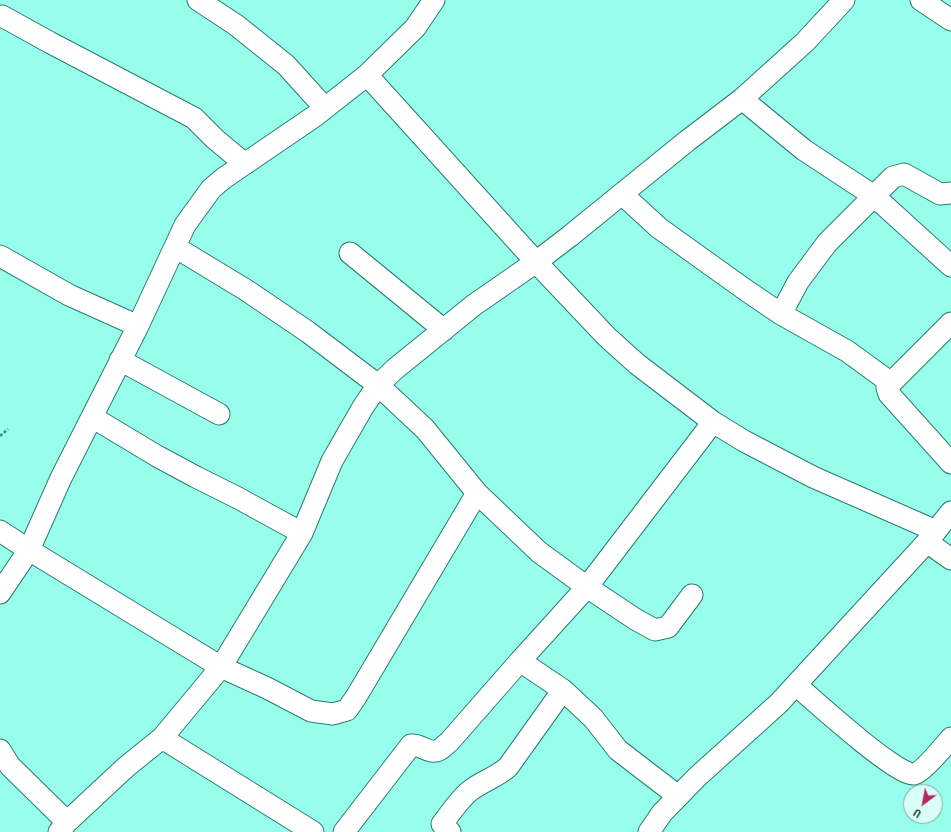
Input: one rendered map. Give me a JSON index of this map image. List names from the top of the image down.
{
  "north": "bottom left"
}
